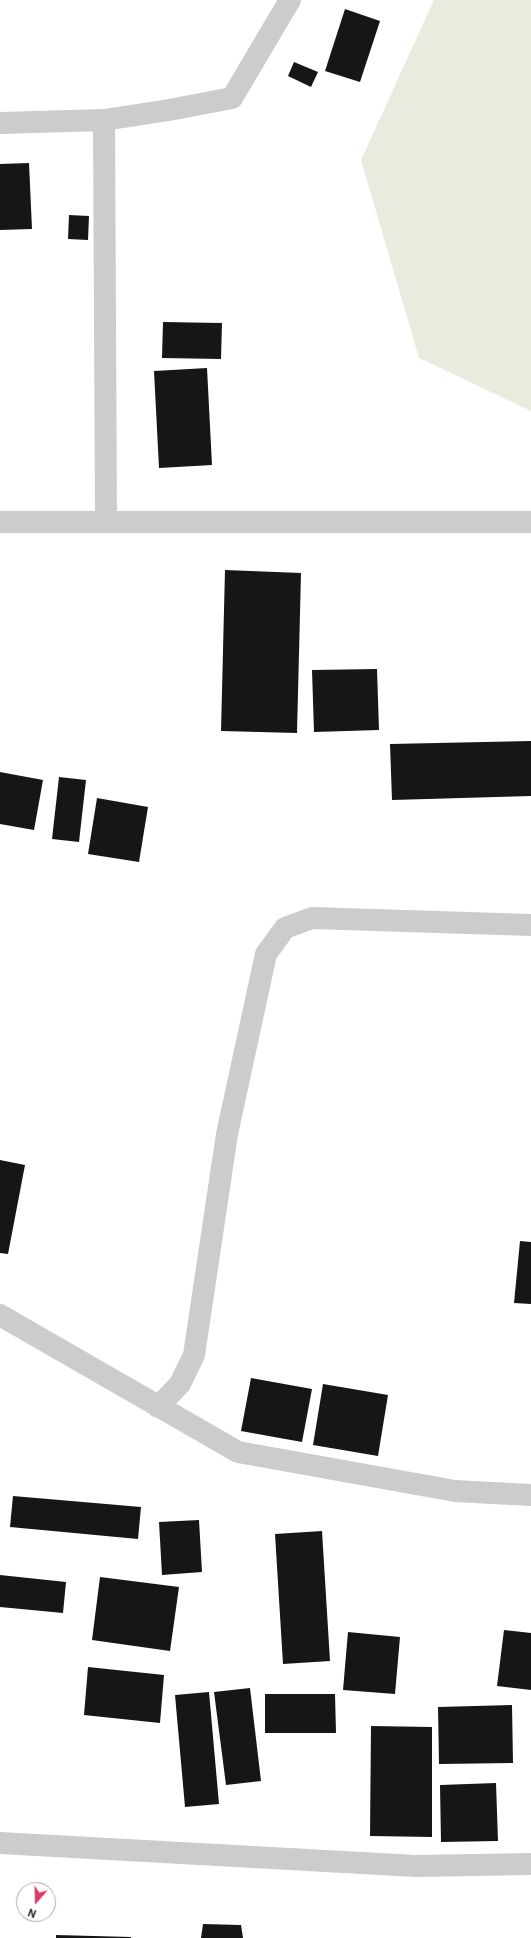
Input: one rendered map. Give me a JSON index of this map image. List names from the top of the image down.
{
  "north": "bottom"
}
